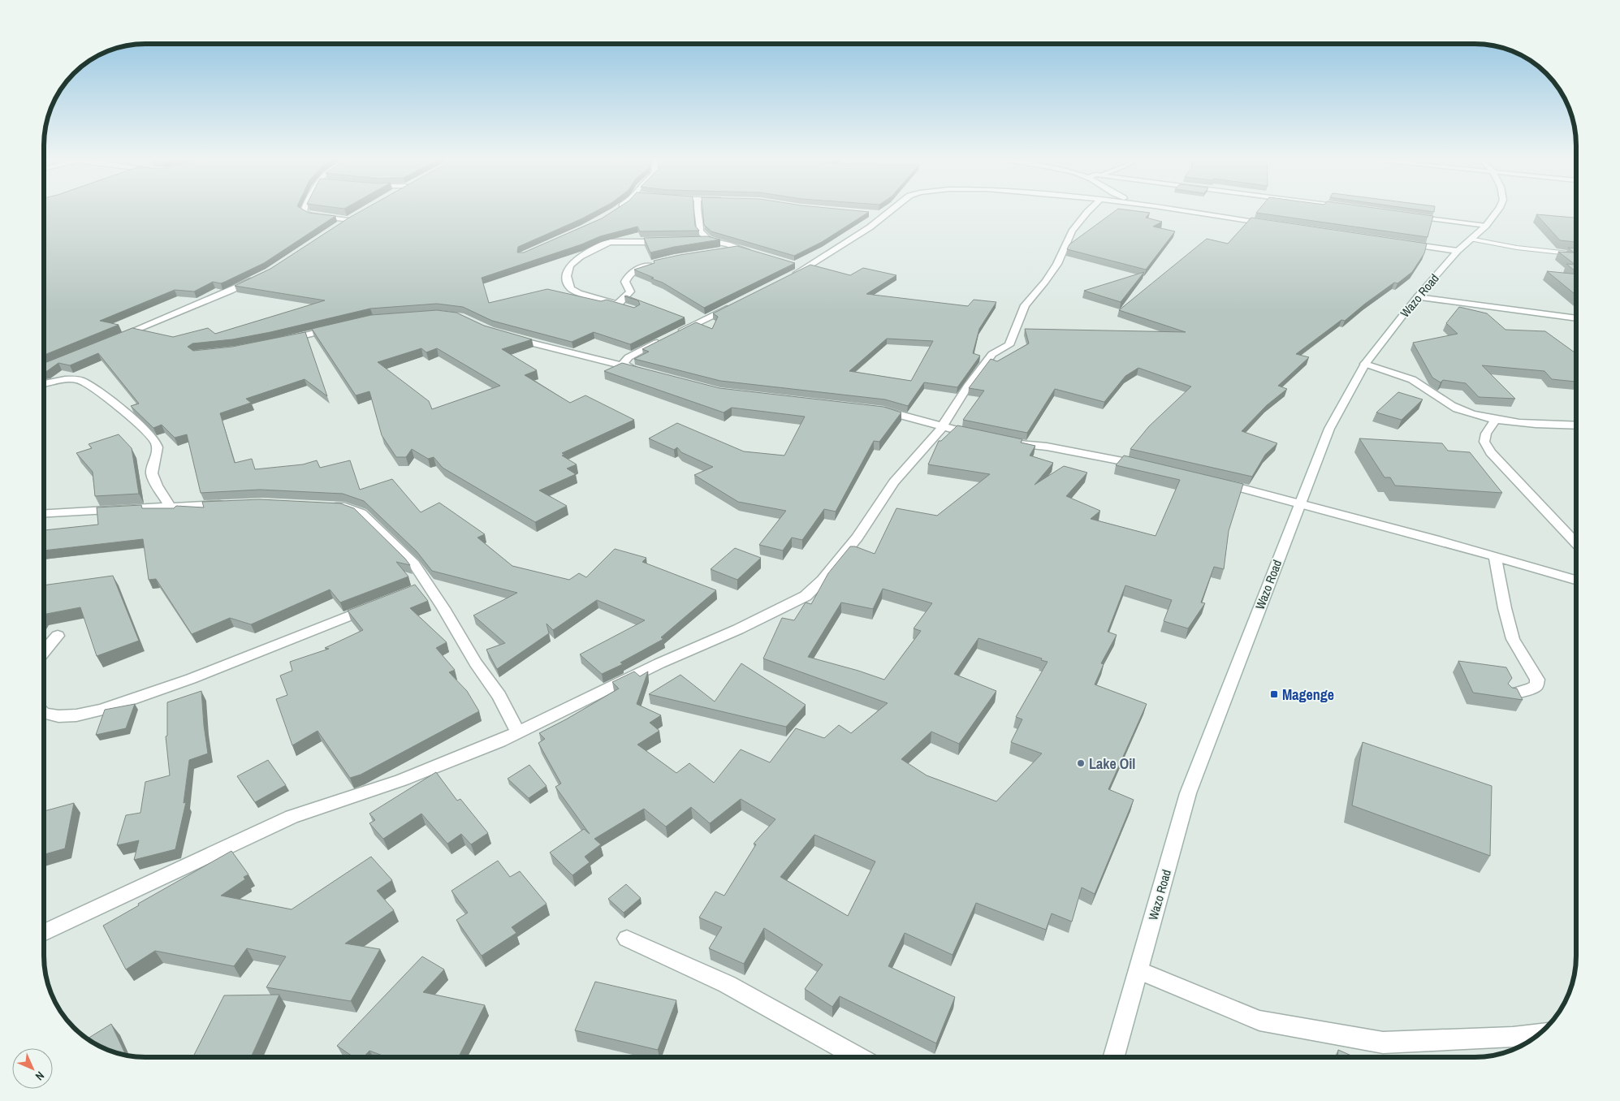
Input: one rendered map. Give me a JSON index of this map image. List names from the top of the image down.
{
  "streets": {
    "street": ["Wazo Road"]
  },
  "places": {
    "transit": ["Magenge"],
    "other": ["Lake Oil"]
  },
  "north": "bottom right"
}
